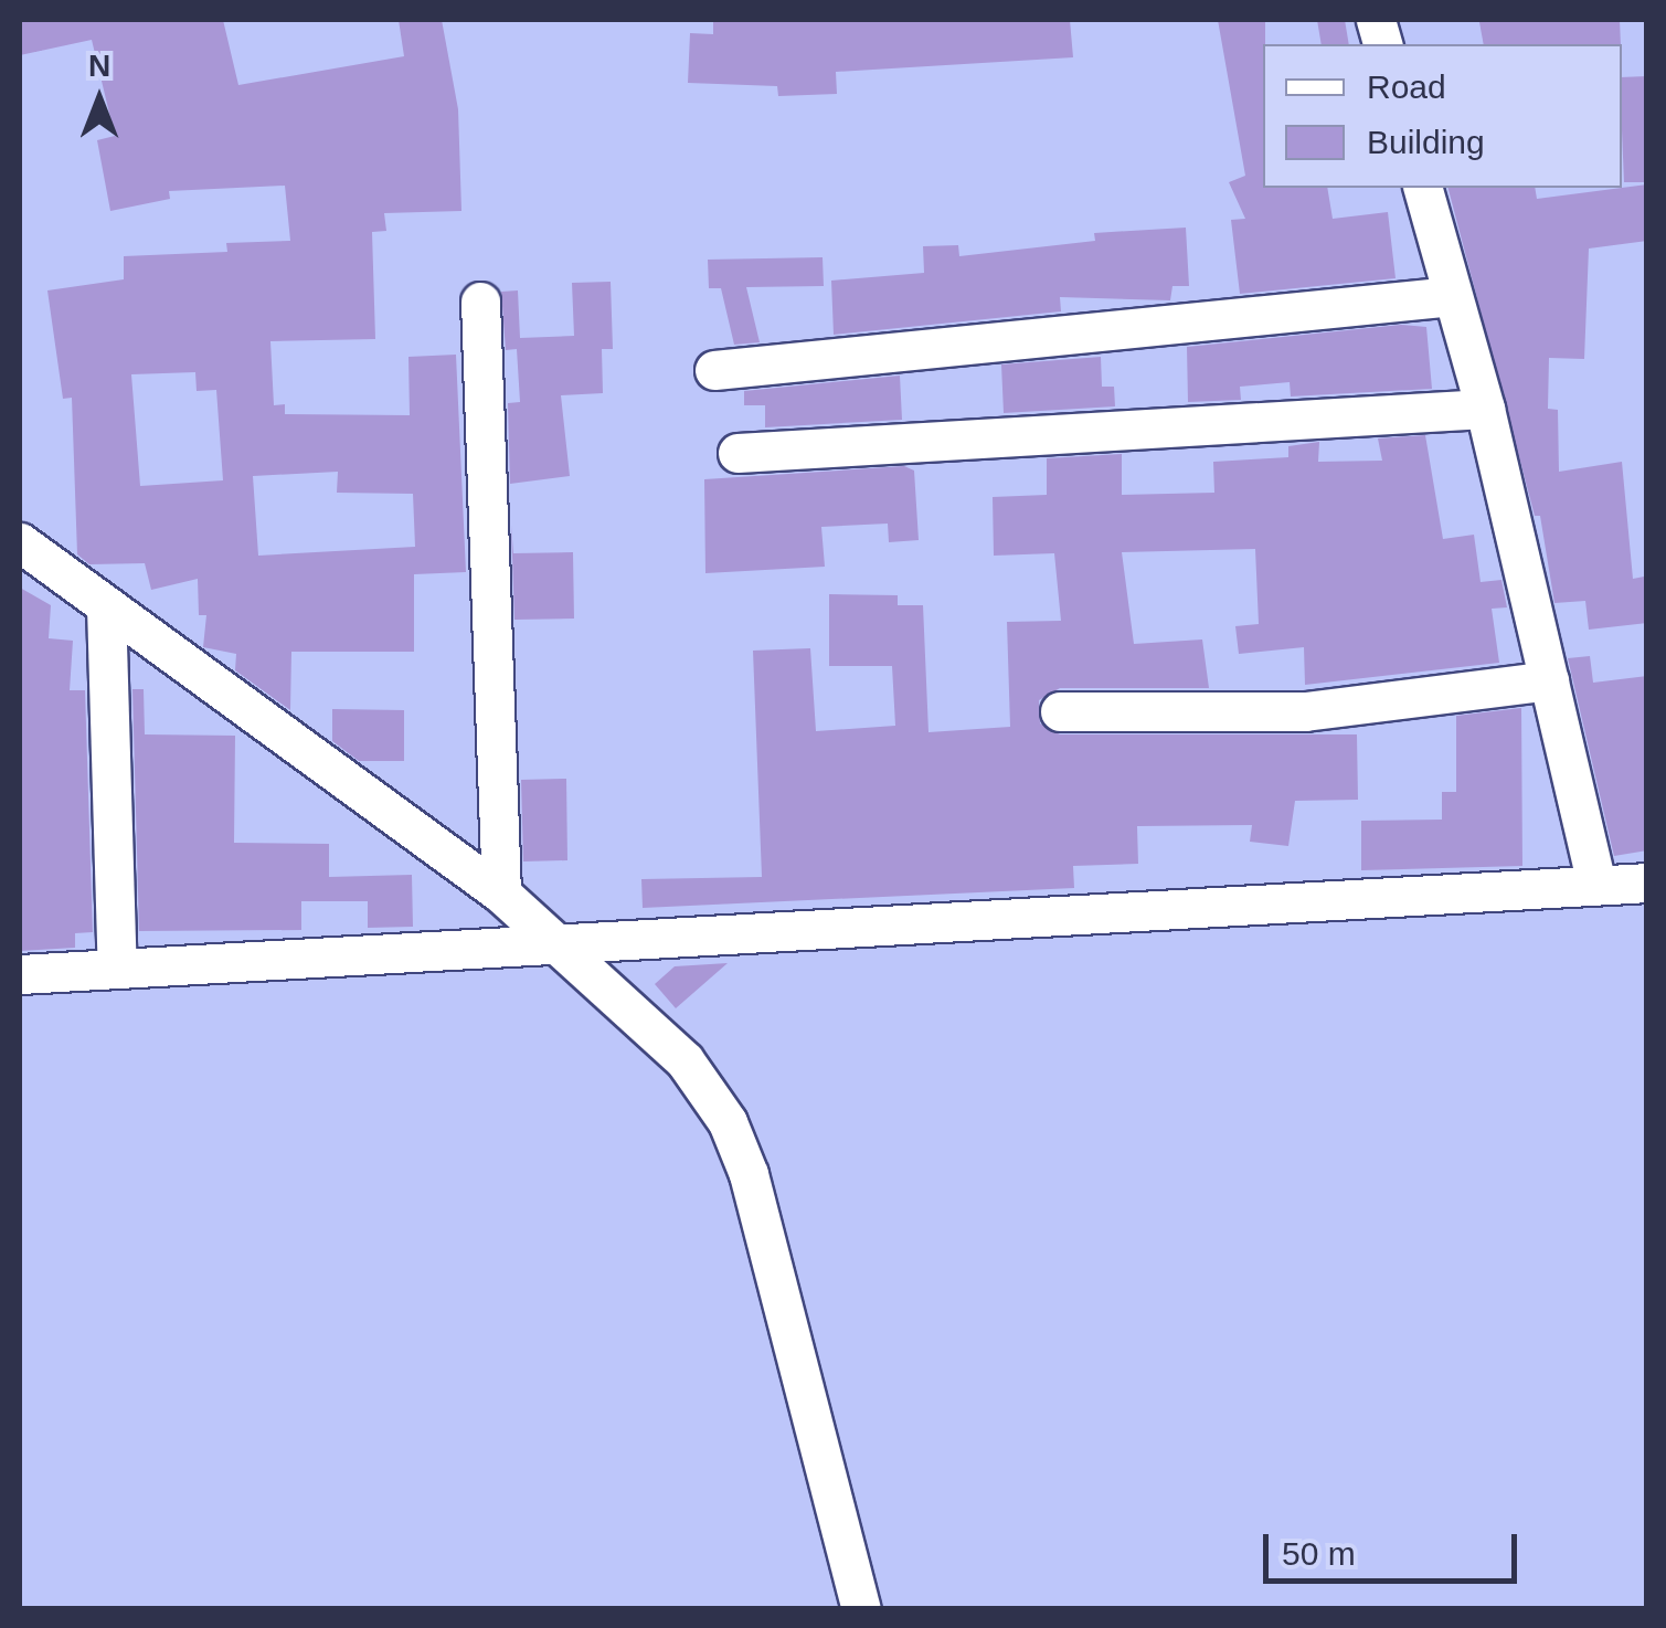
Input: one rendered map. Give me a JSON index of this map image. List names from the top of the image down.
{
  "legend": ["Road", "Building"],
  "scale_bar": "50 m",
  "north": "top"
}
